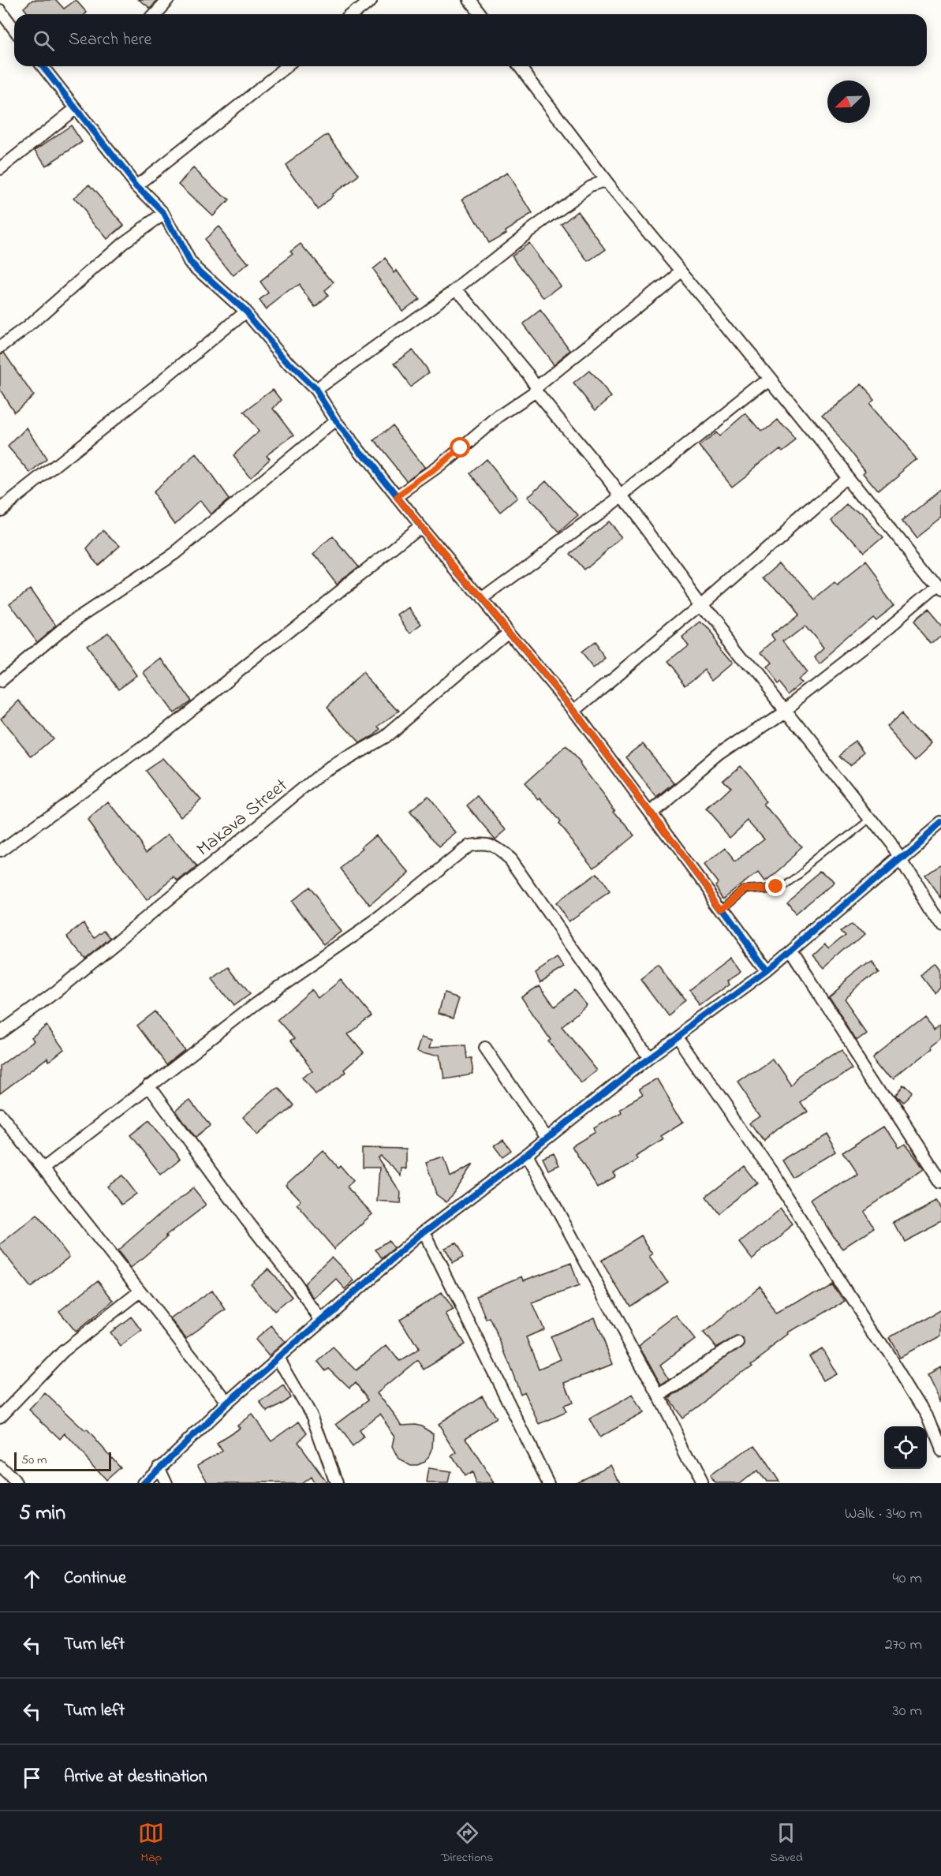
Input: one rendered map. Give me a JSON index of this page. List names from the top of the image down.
{
  "streets": {
    "street": ["Makava Street"]
  },
  "scale_bar": "50 m",
  "north": "bottom left",
  "page": {
    "search": "Search here",
    "scale": "50 m",
    "heading": ["5 min", "Walk · 340 m"],
    "list": [
      ["Continue", "40 m"],
      ["Turn left", "270 m"],
      ["Turn left", "30 m"],
      "Arrive at destination"
    ],
    "nav": ["Map", "Directions", "Saved"]
  }
}
